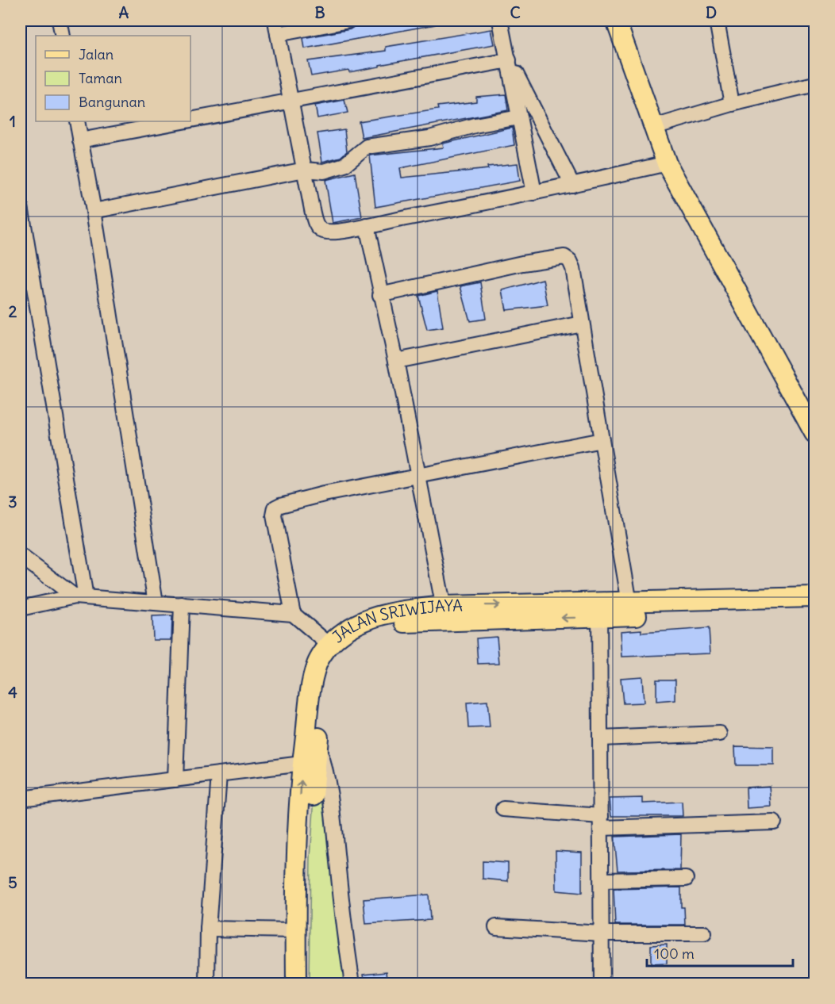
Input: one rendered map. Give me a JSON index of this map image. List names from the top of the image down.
{
  "streets": {
    "main road": ["JALAN SRIWIJAYA"]
  },
  "legend": ["Jalan", "Taman", "Bangunan"],
  "scale_bar": "100 m",
  "grid": {
    "columns": [
      "A",
      "B",
      "C",
      "D"
    ],
    "rows": [
      "1",
      "2",
      "3",
      "4",
      "5"
    ]
  }
}
